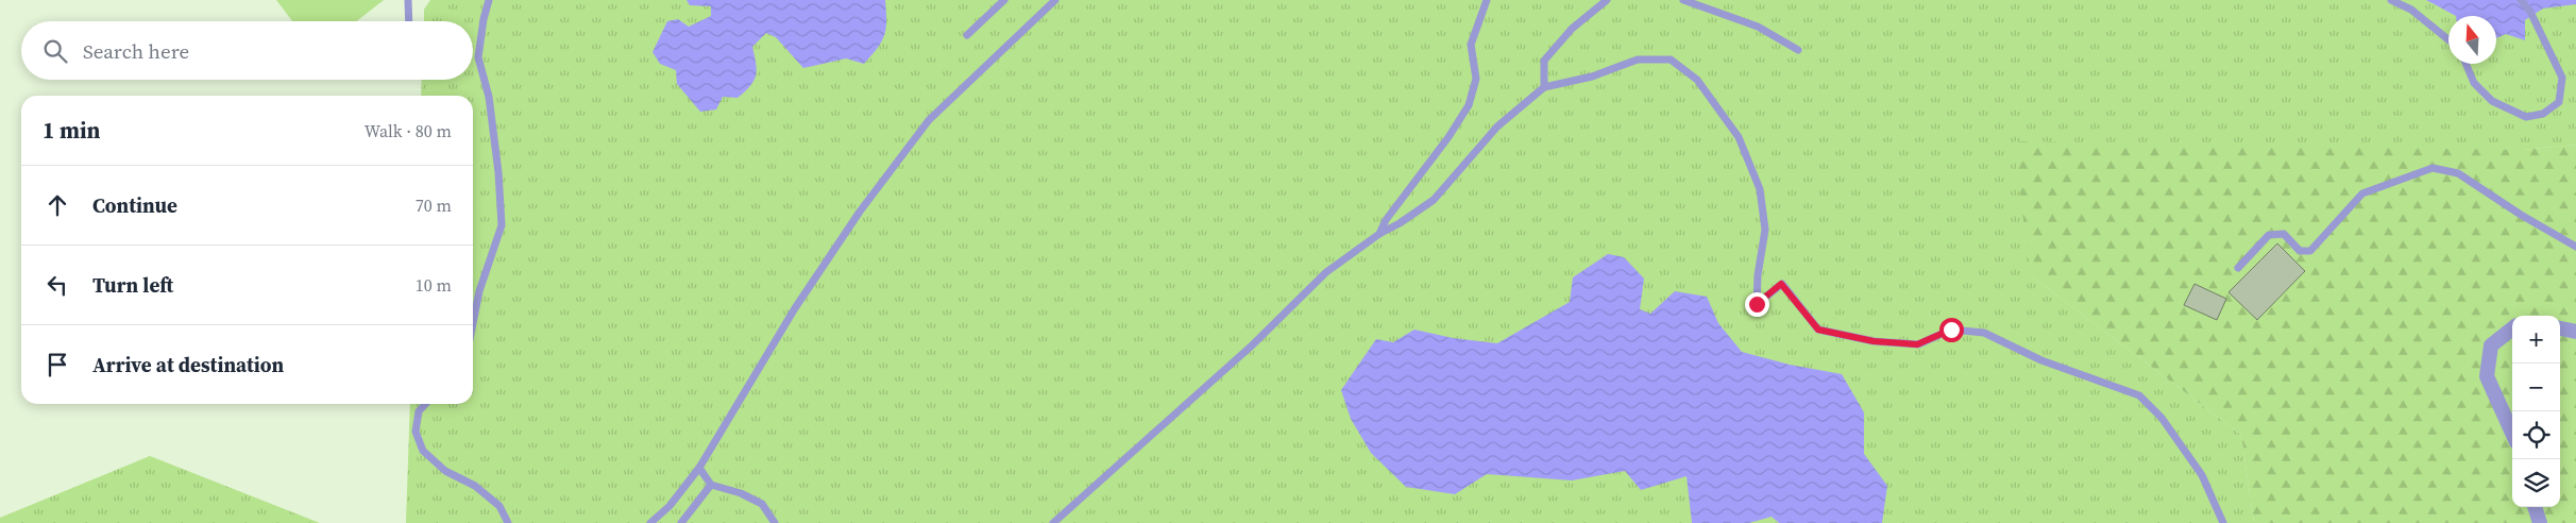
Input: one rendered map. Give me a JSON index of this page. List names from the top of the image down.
{
  "north": "top",
  "page": {
    "search": "Search here",
    "heading": ["1 min", "Walk · 80 m"],
    "list": [
      ["Continue", "70 m"],
      ["Turn left", "10 m"],
      "Arrive at destination"
    ],
    "map_buttons": ["+", "−"]
  }
}
